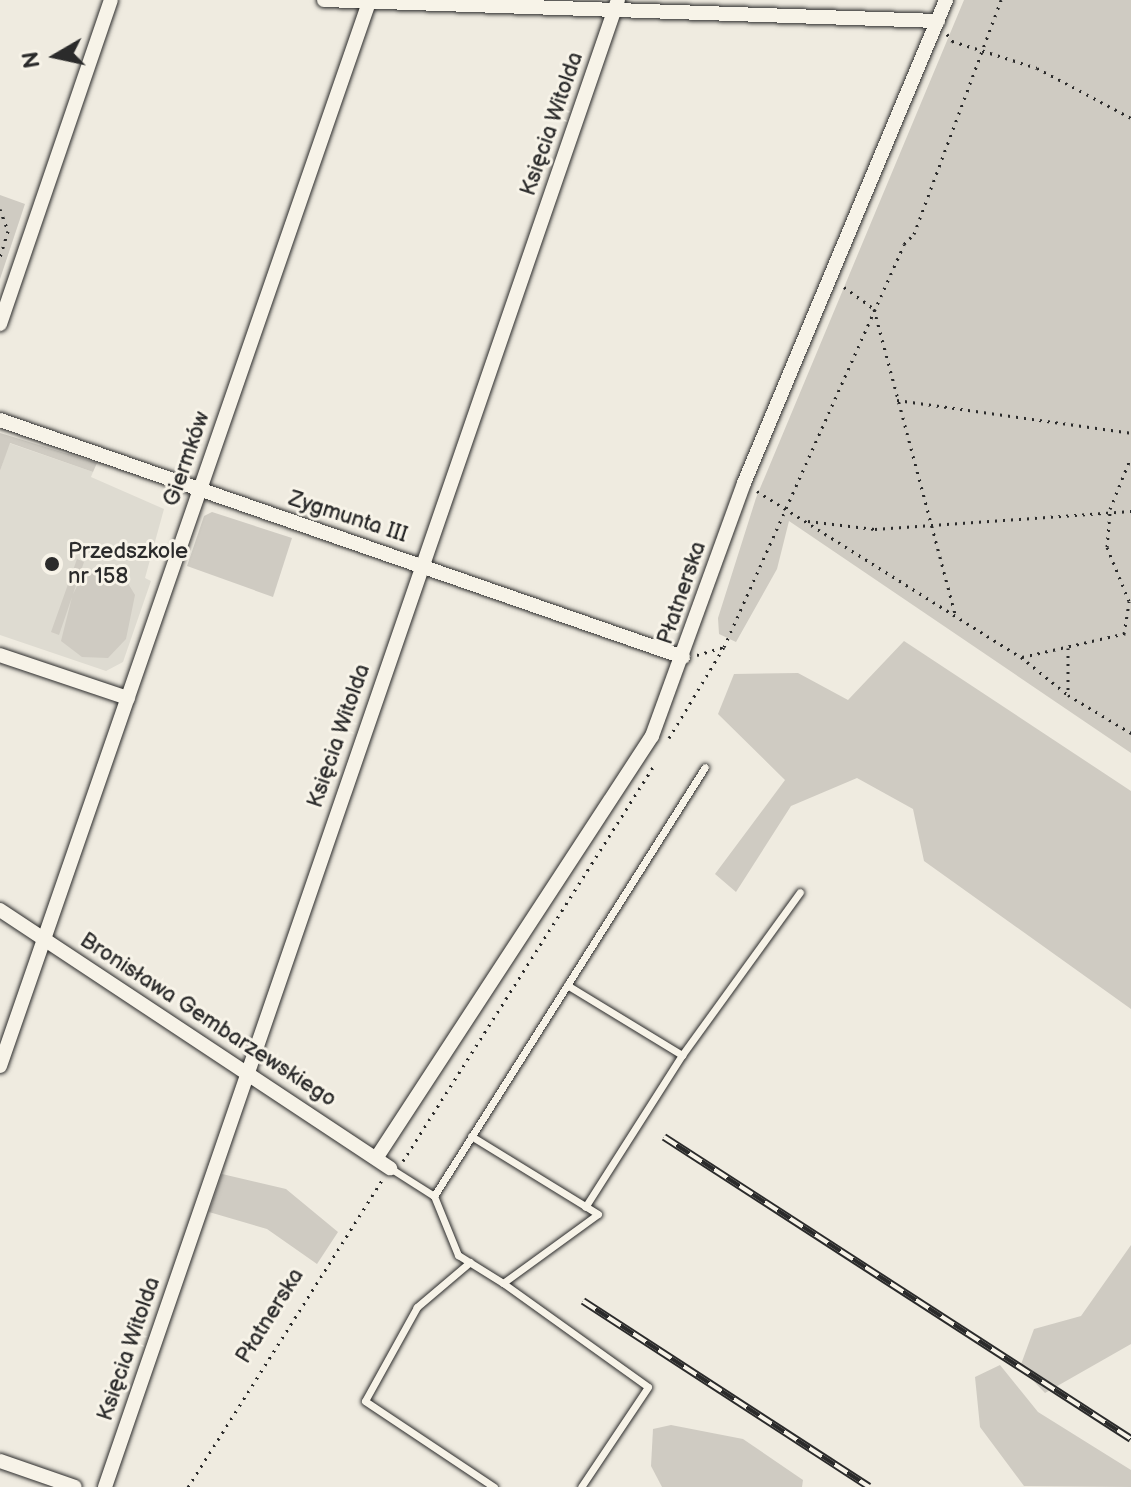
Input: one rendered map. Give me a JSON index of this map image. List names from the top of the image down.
{
  "streets": {
    "street": [
      "Księcia Witolda",
      "Giermków",
      "Zygmunta III",
      "Płatnerska",
      "Bronisława Gembarzewskiego"
    ]
  },
  "crossings": [
    ["Księcia Witolda", "Zygmunta III"],
    ["Księcia Witolda", "Bronisława Gembarzewskiego"],
    ["Giermków", "Zygmunta III"],
    ["Giermków", "Bronisława Gembarzewskiego"],
    ["Zygmunta III", "Płatnerska"],
    ["Płatnerska", "Bronisława Gembarzewskiego"]
  ],
  "places": ["Przedszkole nr 158"],
  "north": "left"
}
